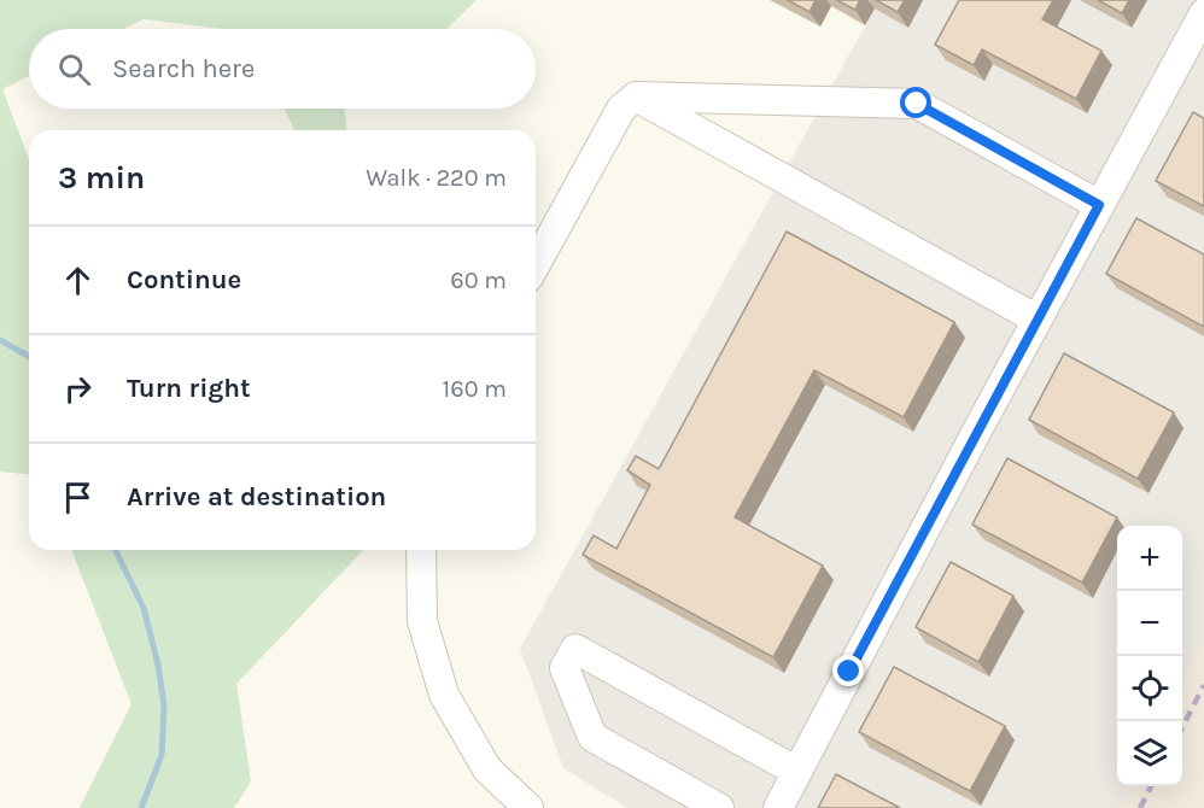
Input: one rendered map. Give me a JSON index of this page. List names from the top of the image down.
{
  "page": {
    "search": "Search here",
    "heading": ["3 min", "Walk · 220 m"],
    "list": [
      ["Continue", "60 m"],
      ["Turn right", "160 m"],
      "Arrive at destination"
    ],
    "map_buttons": ["+", "−"]
  }
}
